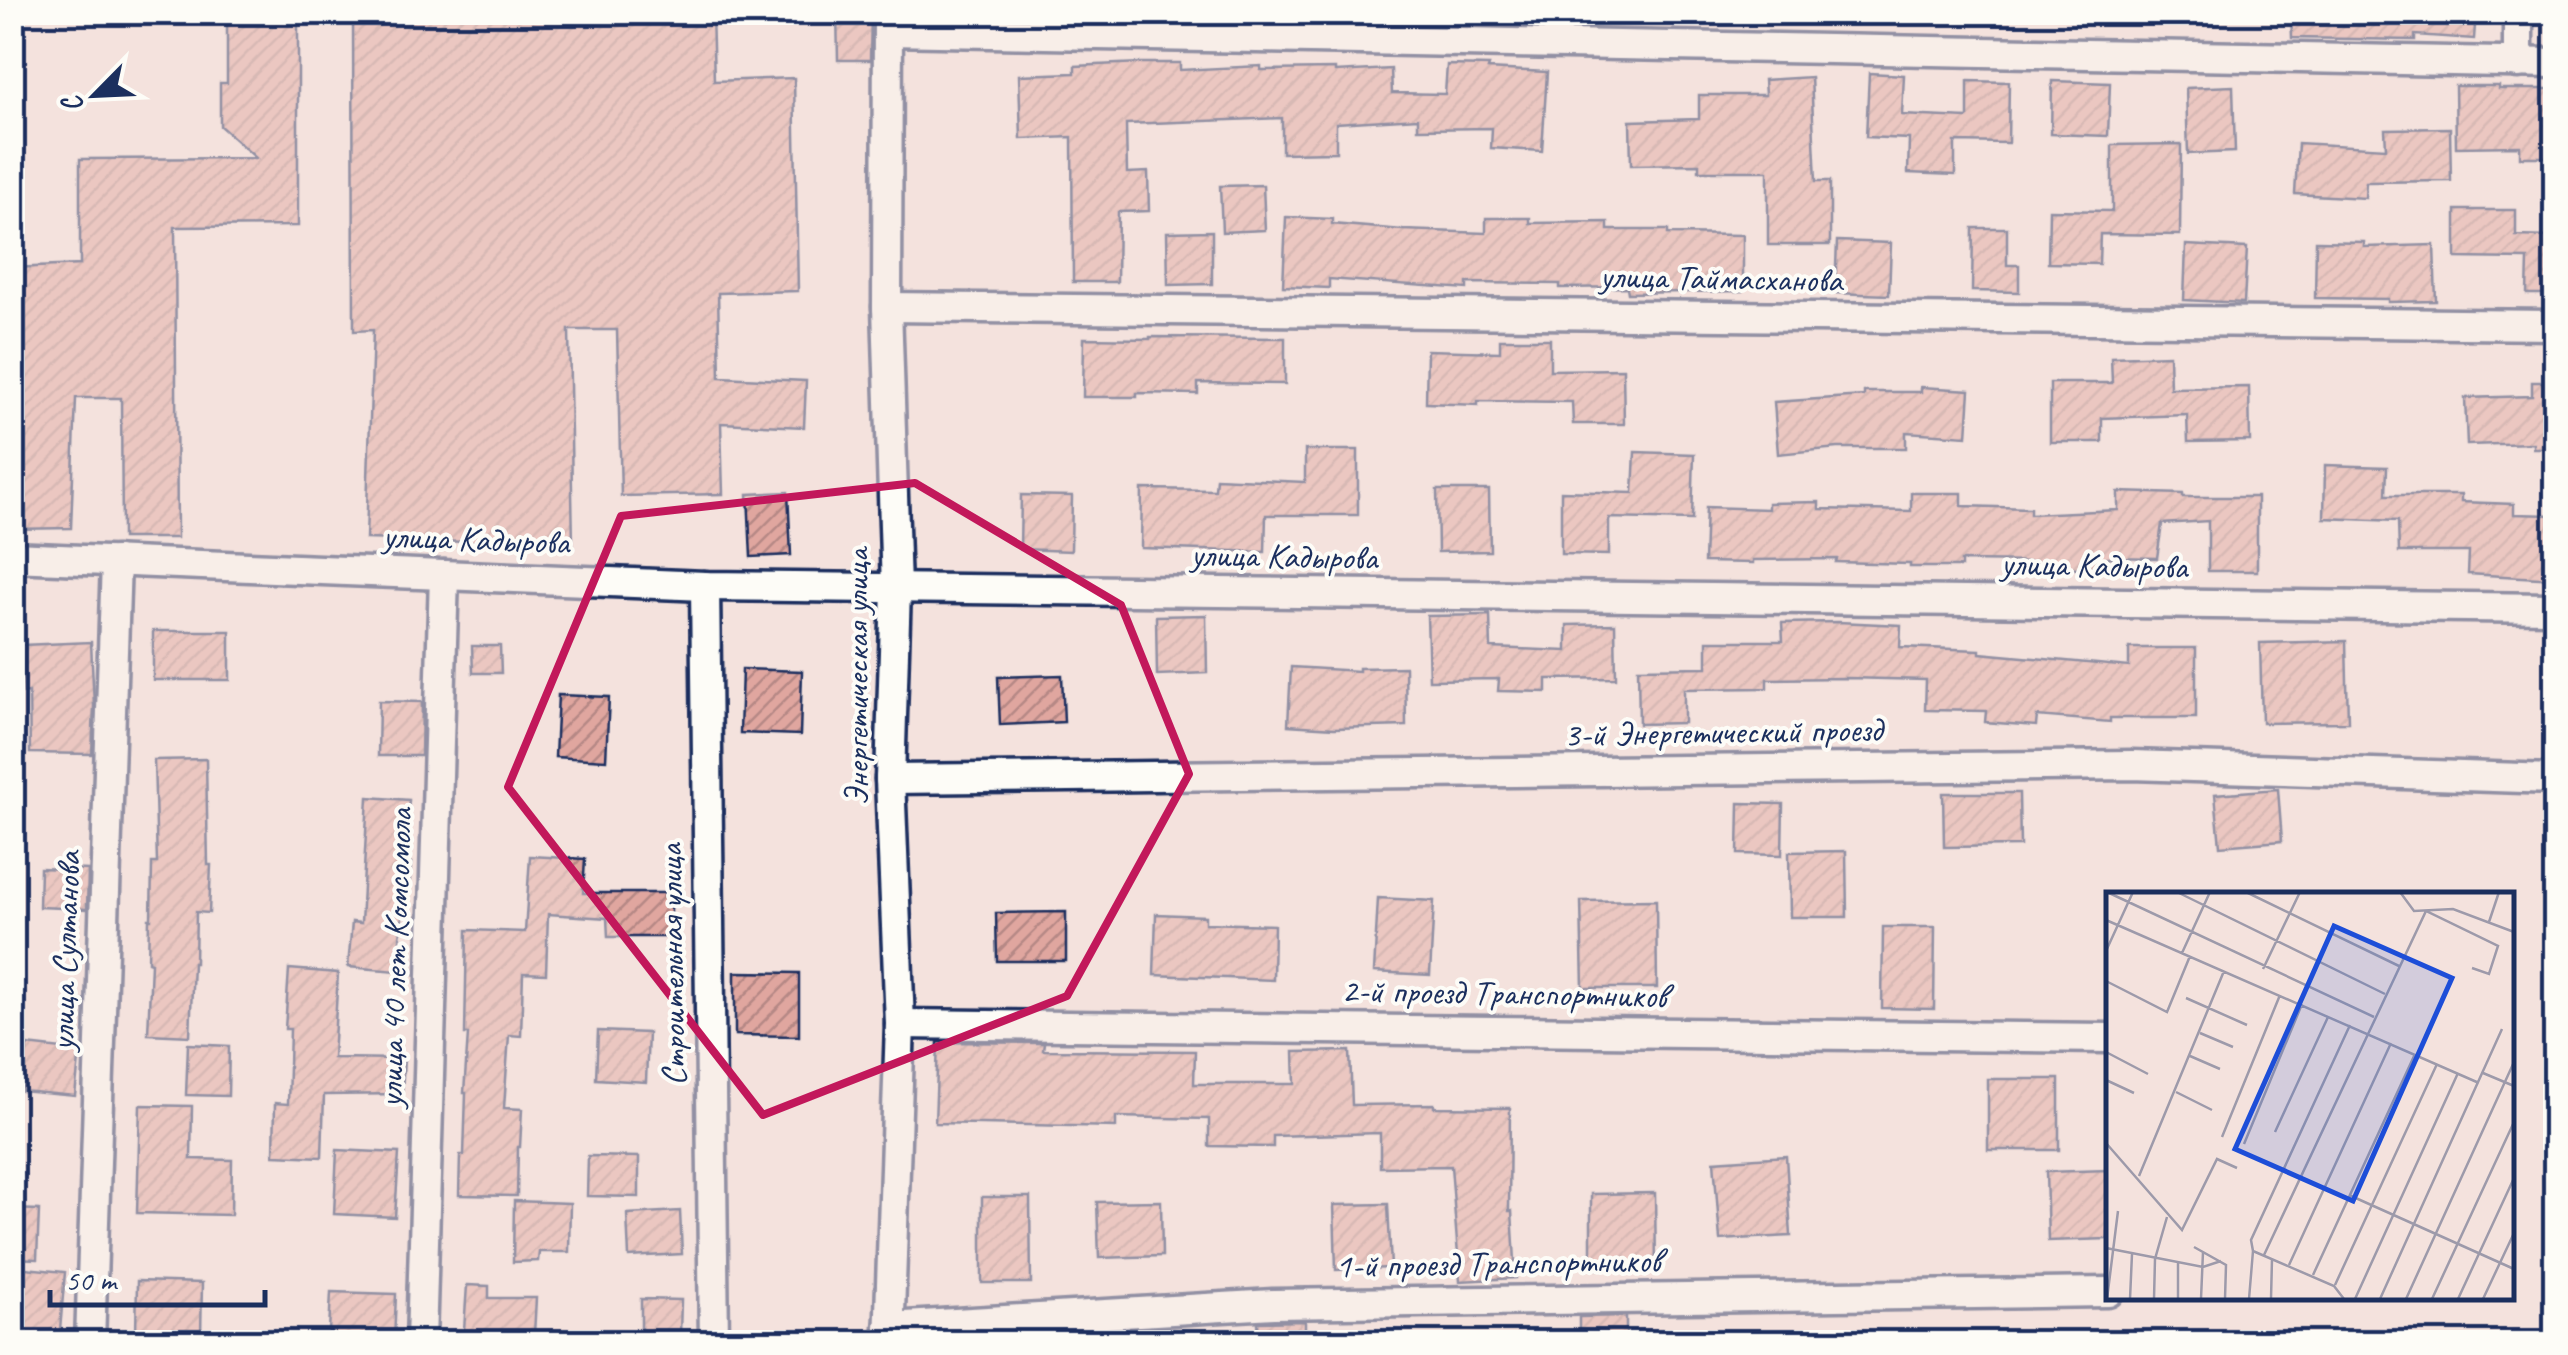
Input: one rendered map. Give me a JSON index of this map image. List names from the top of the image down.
{
  "streets": {
    "street": [
      "улица Таймасханова",
      "улица Кадырова",
      "Энергетическая улица",
      "3-й Энергетический проезд",
      "улица Султанова",
      "улица 40 лет Комсомола",
      "Строительная улица",
      "2-й проезд Транспортников",
      "1-й проезд Транспортников"
    ]
  },
  "crossings": [
    ["улица Таймасханова", "Энергетическая улица"],
    ["улица Кадырова", "Энергетическая улица"],
    ["улица Кадырова", "улица Султанова"],
    ["улица Кадырова", "улица 40 лет Комсомола"],
    ["улица Кадырова", "Строительная улица"],
    ["Энергетическая улица", "3-й Энергетический проезд"],
    ["Энергетическая улица", "2-й проезд Транспортников"],
    ["Энергетическая улица", "1-й проезд Транспортников"]
  ],
  "scale_bar": "50 m",
  "north": "bottom left"
}
